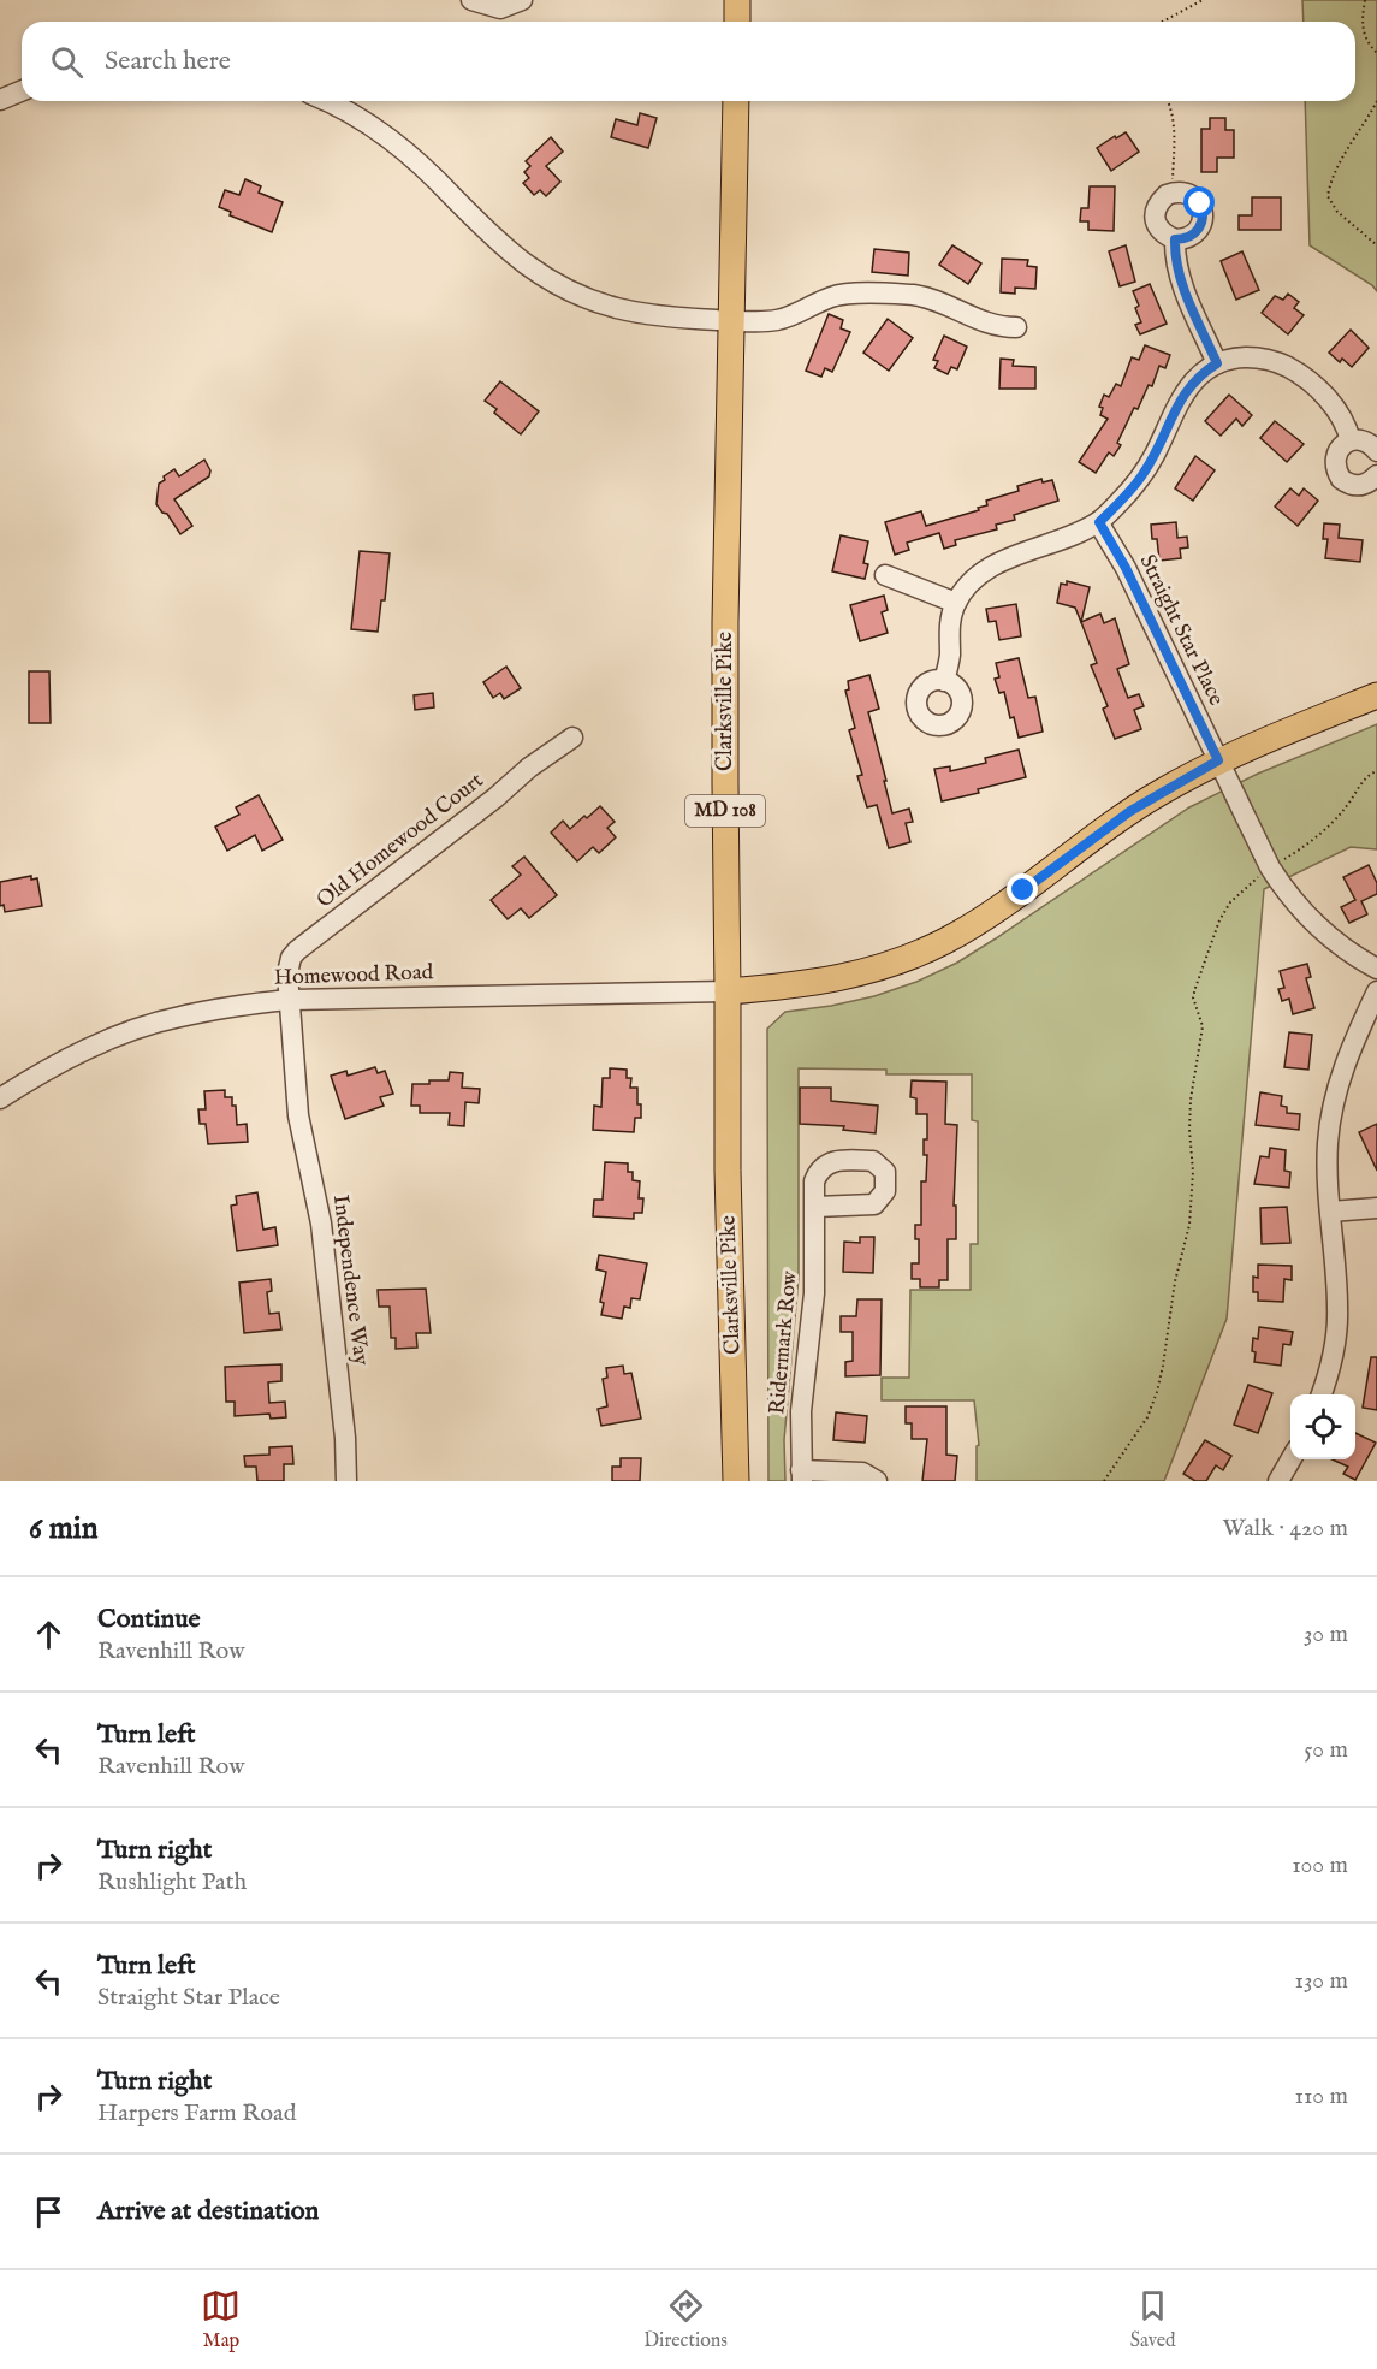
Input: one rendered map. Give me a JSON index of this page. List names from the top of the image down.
{
  "streets": {
    "main road": ["Clarksville Pike", "MD 108"],
    "street": [
      "Straight Star Place",
      "Old Homewood Court",
      "Homewood Road",
      "Independence Way",
      "Ridermark Row"
    ]
  },
  "crossings": [
    ["Clarksville Pike", "Homewood Road"],
    ["Old Homewood Court", "Homewood Road"],
    ["Old Homewood Court", "Independence Way"],
    ["Homewood Road", "Independence Way"]
  ],
  "page": {
    "search": "Search here",
    "heading": ["6 min", "Walk · 420 m"],
    "list": [
      ["Continue", "Ravenhill Row", "30 m"],
      ["Turn left", "Ravenhill Row", "50 m"],
      ["Turn right", "Rushlight Path", "100 m"],
      ["Turn left", "Straight Star Place", "130 m"],
      ["Turn right", "Harpers Farm Road", "110 m"],
      "Arrive at destination"
    ],
    "nav": ["Map", "Directions", "Saved"]
  }
}
